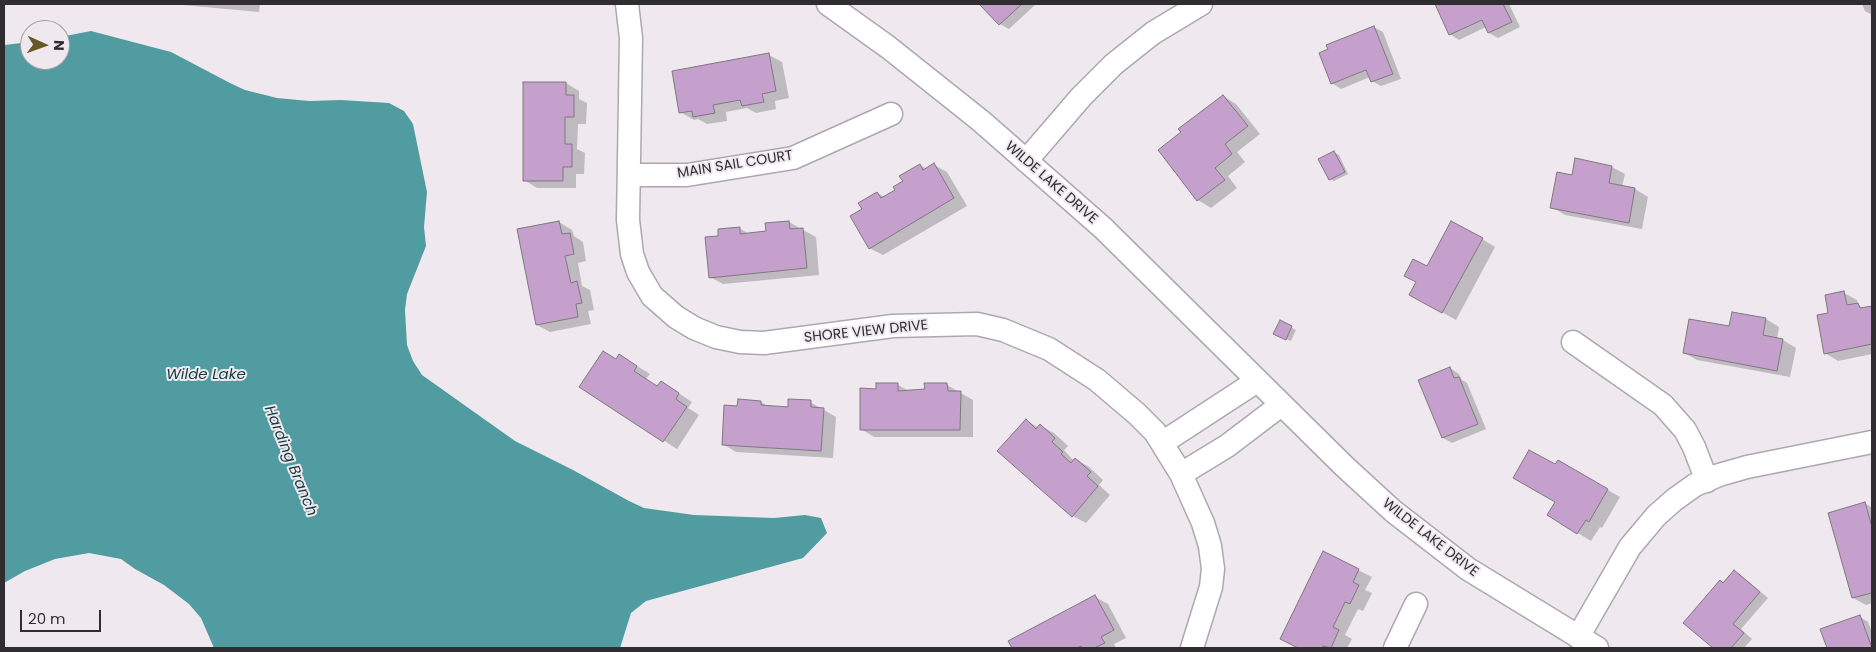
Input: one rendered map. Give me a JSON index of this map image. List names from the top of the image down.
{
  "streets": {
    "street": ["MAIN SAIL COURT", "WILDE LAKE DRIVE", "SHORE VIEW DRIVE"]
  },
  "crossings": [
    ["MAIN SAIL COURT", "SHORE VIEW DRIVE"]
  ],
  "water": ["Wilde Lake", "Harding Branch"],
  "scale_bar": "20 m",
  "north": "right"
}
